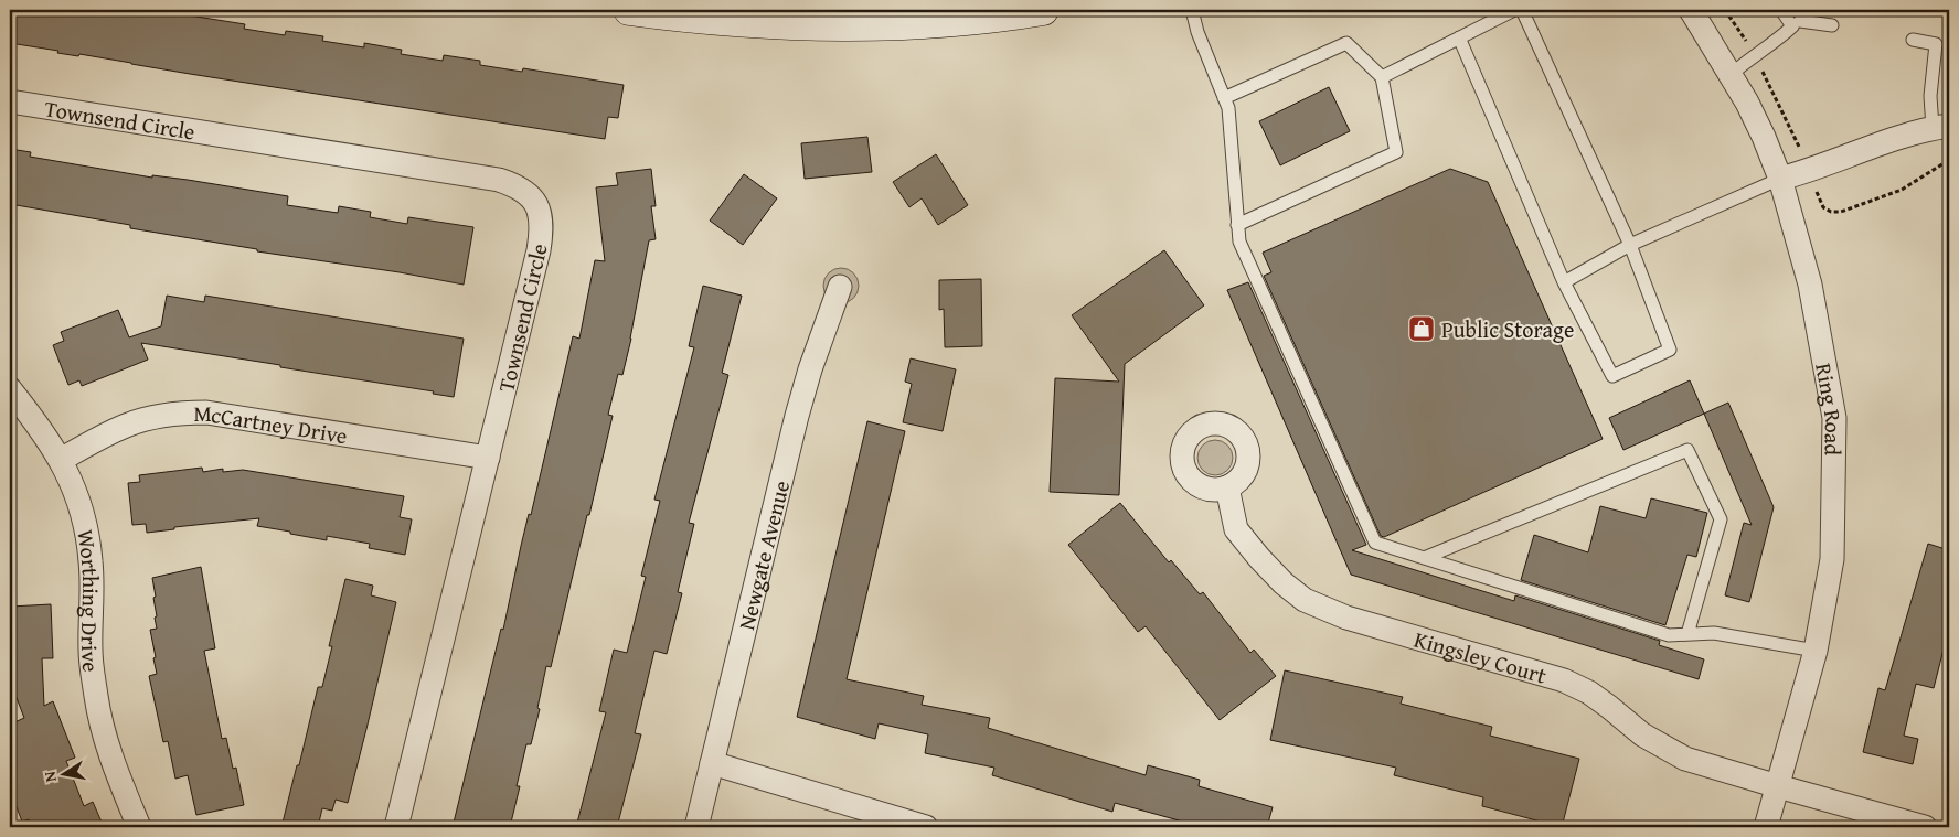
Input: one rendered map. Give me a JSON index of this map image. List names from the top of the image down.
{
  "streets": {
    "street": [
      "Townsend Circle",
      "Ring Road",
      "McCartney Drive",
      "Newgate Avenue",
      "Worthing Drive",
      "Kingsley Court"
    ]
  },
  "crossings": [
    ["Townsend Circle", "McCartney Drive"],
    ["Ring Road", "Kingsley Court"],
    ["McCartney Drive", "Worthing Drive"]
  ],
  "places": {
    "shop": ["Public Storage"]
  },
  "north": "left"
}
